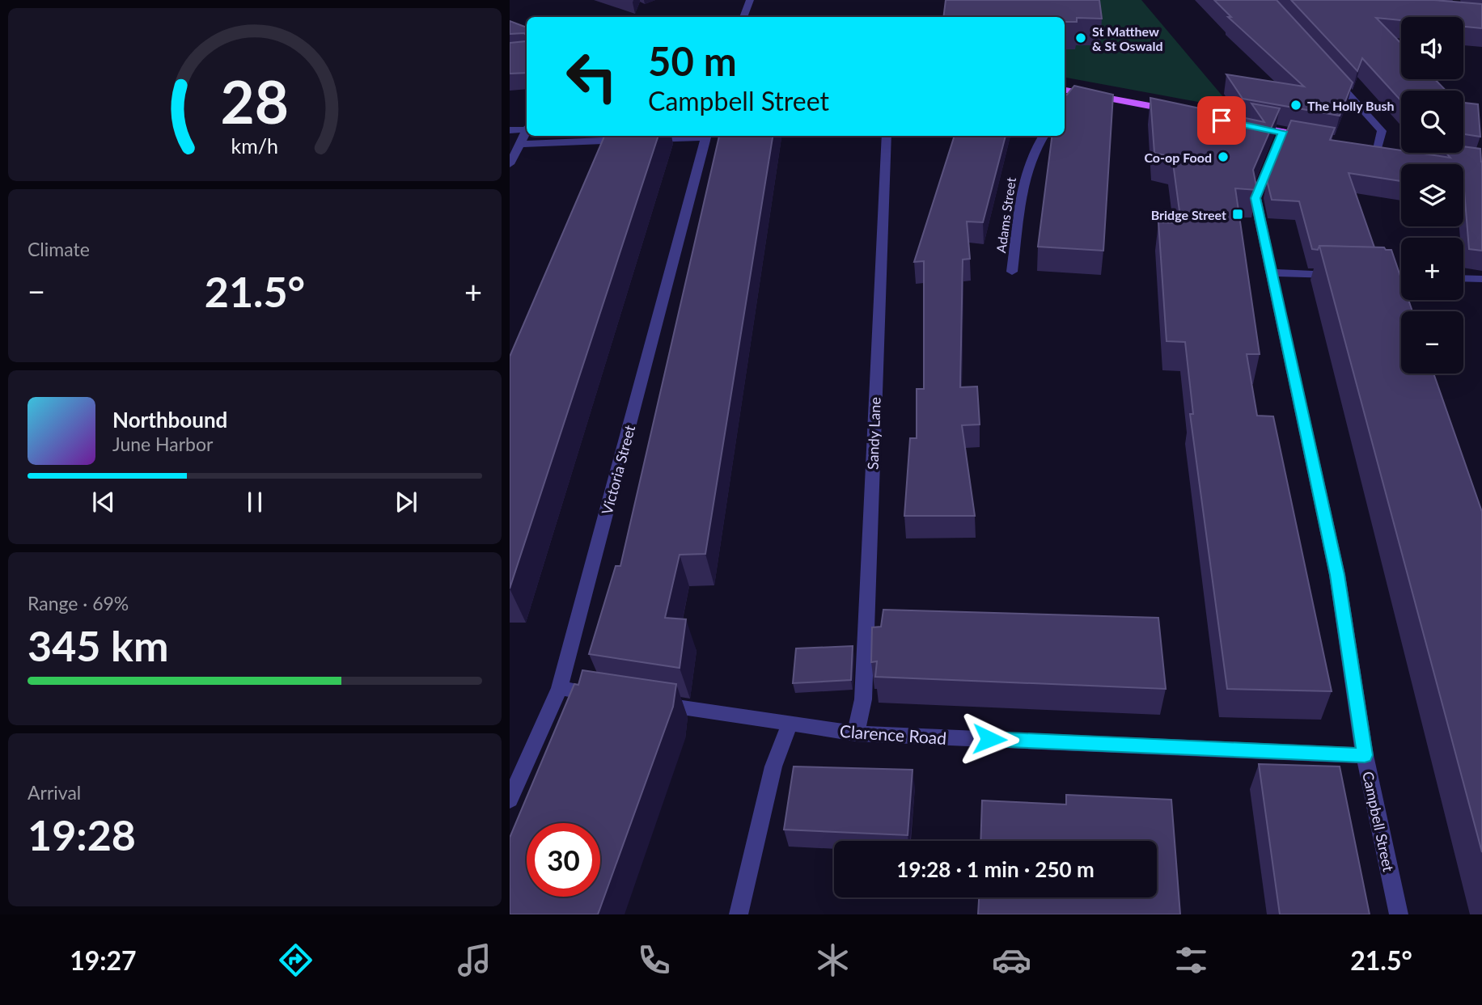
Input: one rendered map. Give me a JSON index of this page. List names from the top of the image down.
{
  "streets": {
    "street": [
      "Adams Street",
      "Sandy Lane",
      "Victoria Street",
      "Clarence Road",
      "Campbell Street"
    ]
  },
  "crossings": [
    ["Sandy Lane", "Clarence Road"],
    ["Clarence Road", "Campbell Street"]
  ],
  "places": {
    "other": ["St Matthew & St Oswald", "The Holly Bush", "Co-op Food"],
    "transit": ["Bridge Street"]
  },
  "page": {
    "map_buttons": ["+", "−"],
    "turn": ["50 m", "Campbell Street"],
    "tile": [
      "Climate",
      ["Range · 69%", "345 km"],
      ["Arrival", "19:28"]
    ],
    "heat": ["−", "21.5°", "+"],
    "song": ["Northbound", "June Harbor"],
    "limit": "30",
    "trip": "19:28 · 1 min · 250 m",
    "tabs": ["19:27", "21.5°"],
    "gauge": ["28", "km/h"]
  }
}
